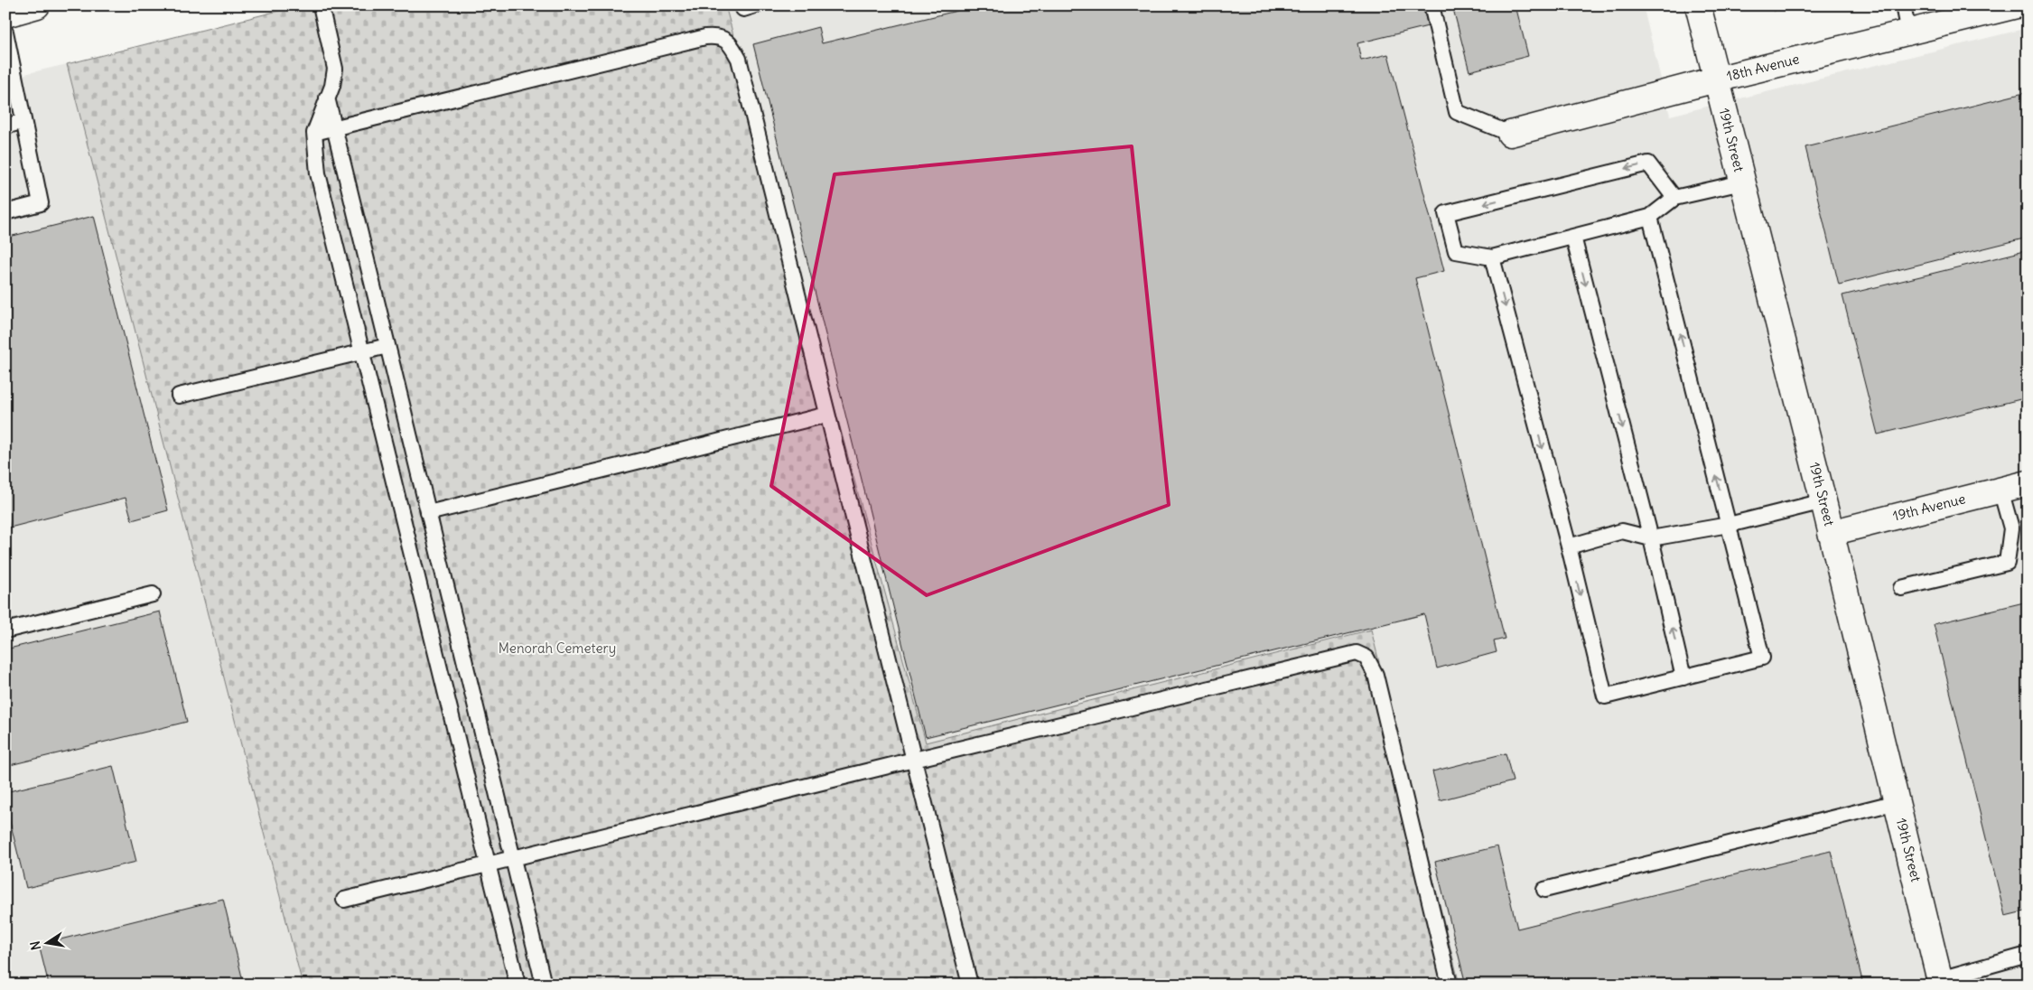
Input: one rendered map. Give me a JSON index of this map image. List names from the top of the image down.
{
  "streets": {
    "street": ["18th Avenue", "19th Street", "19th Avenue"]
  },
  "crossings": [
    ["18th Avenue", "19th Street"],
    ["19th Street", "19th Avenue"]
  ],
  "parks": ["Menorah Cemetery"],
  "north": "left"
}
